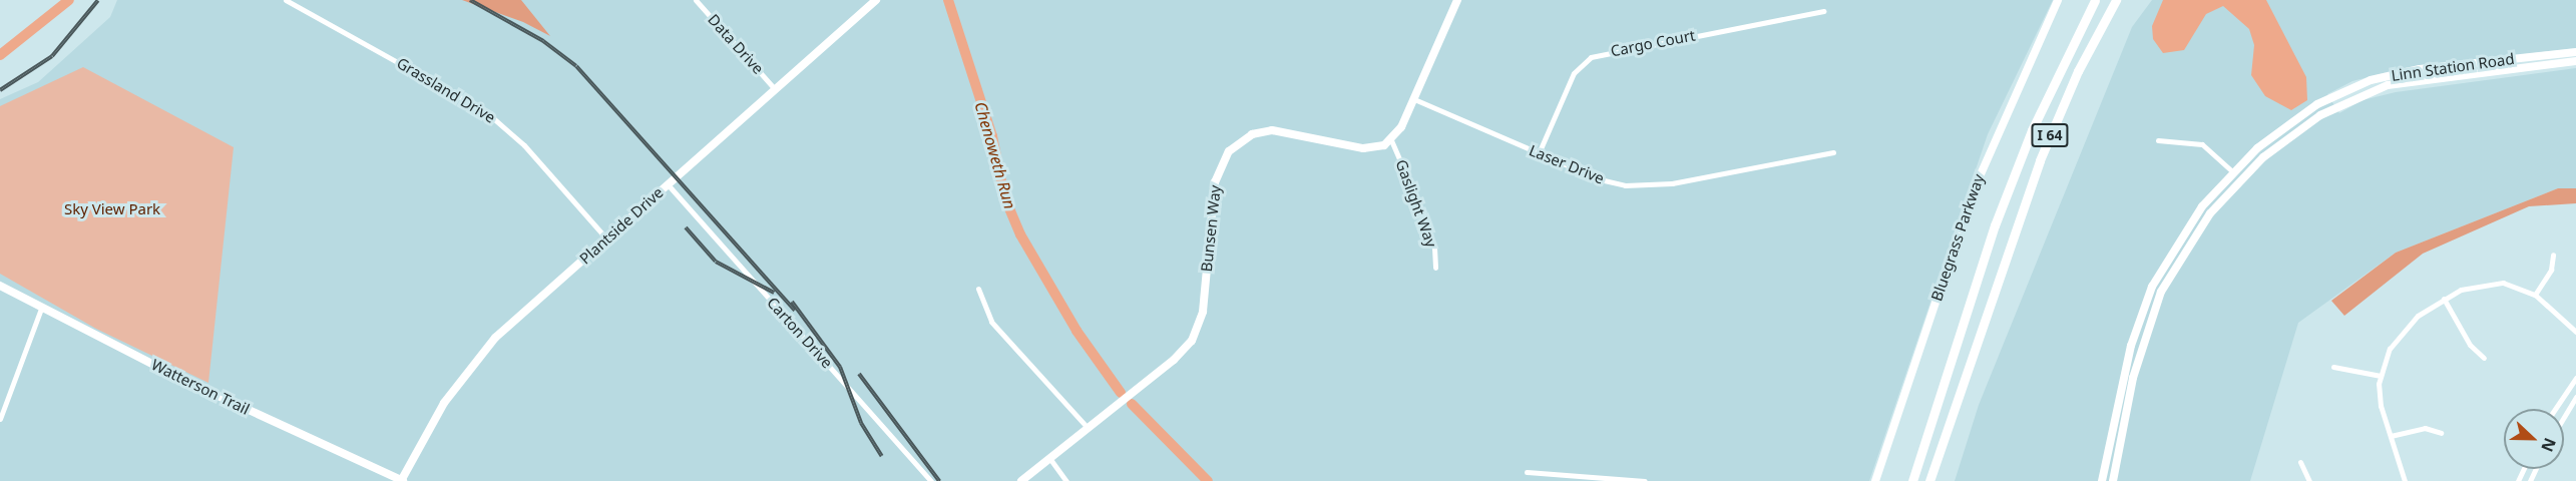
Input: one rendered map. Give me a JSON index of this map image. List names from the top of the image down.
{
  "streets": {
    "highway": ["I 64"],
    "street": [
      "Cargo Court",
      "Data Drive",
      "Linn Station Road",
      "Grassland Drive",
      "Laser Drive",
      "Gaslight Way",
      "Plantside Drive",
      "Bunsen Way",
      "Bluegrass Parkway",
      "Carton Drive",
      "Watterson Trail"
    ]
  },
  "crossings": [
    ["Cargo Court", "Laser Drive"],
    ["Data Drive", "Plantside Drive"],
    ["Grassland Drive", "Plantside Drive"],
    ["Gaslight Way", "Bunsen Way"],
    ["Plantside Drive", "Carton Drive"],
    ["Plantside Drive", "Watterson Trail"]
  ],
  "water": ["Chenoweth Run"],
  "parks": ["Sky View Park"],
  "north": "right"
}
